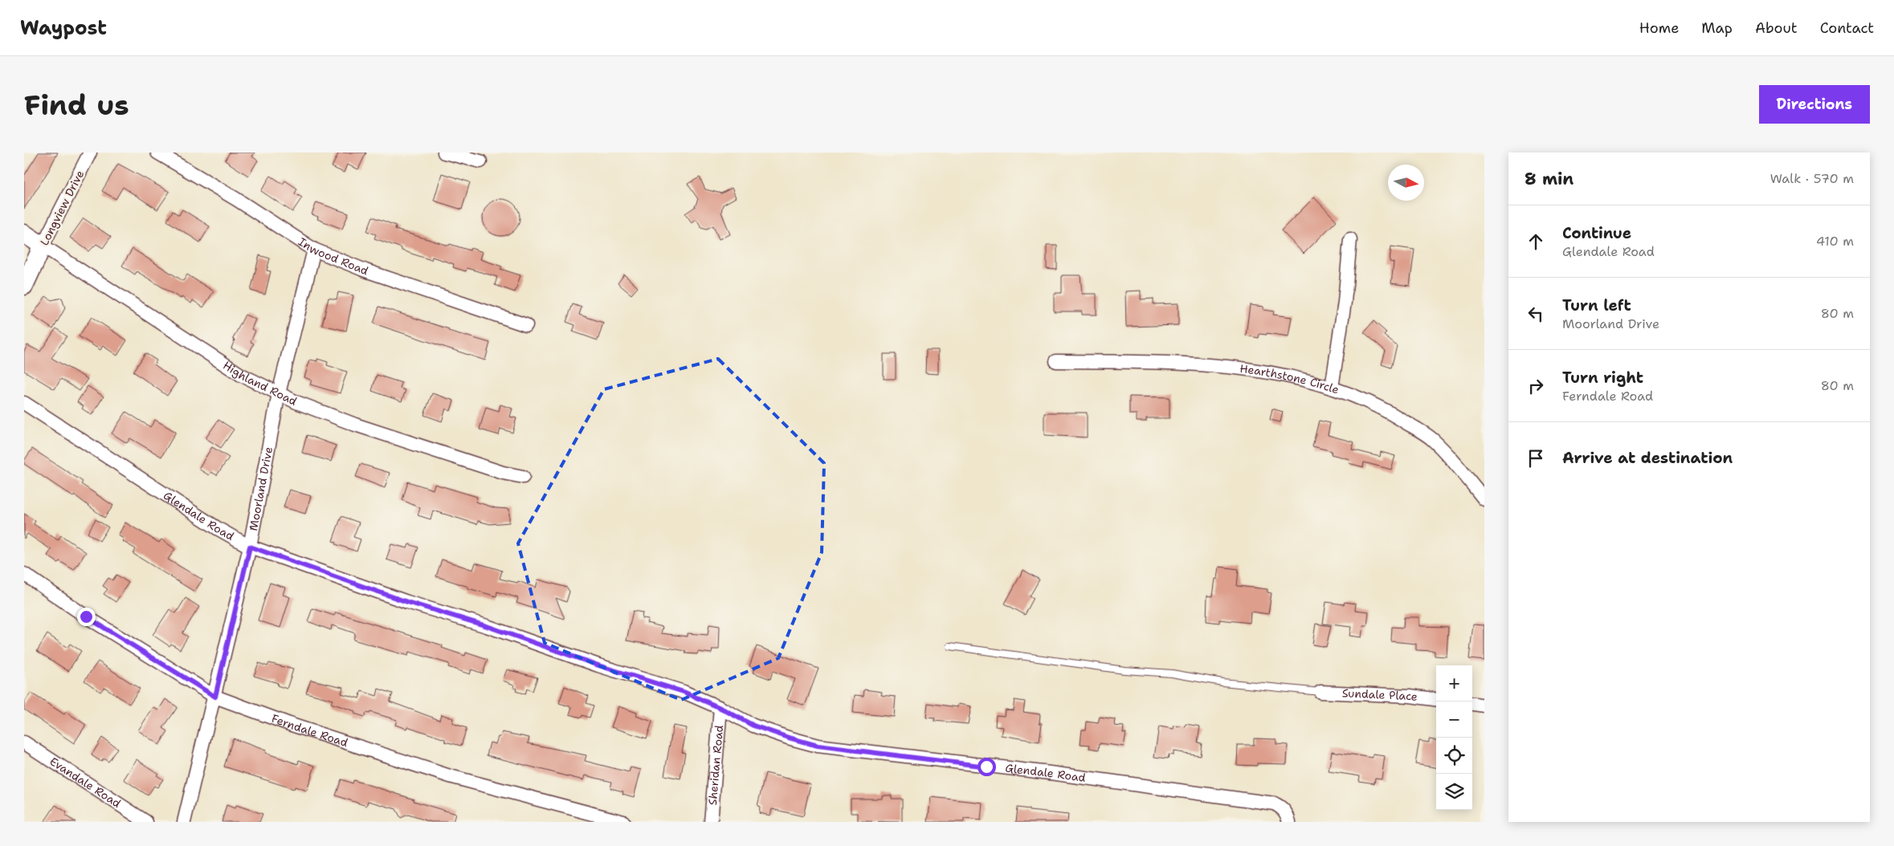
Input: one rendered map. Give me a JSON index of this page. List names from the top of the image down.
{
  "streets": {
    "street": [
      "Longview Drive",
      "Inwood Road",
      "Hearthstone Circle",
      "Highland Road",
      "Moorland Drive",
      "Glendale Road",
      "Sundale Place",
      "Ferndale Road",
      "Sheridan Road",
      "Evandale Road"
    ]
  },
  "crossings": [
    ["Longview Drive", "Highland Road"],
    ["Inwood Road", "Moorland Drive"],
    ["Highland Road", "Moorland Drive"],
    ["Moorland Drive", "Glendale Road"],
    ["Moorland Drive", "Ferndale Road"],
    ["Glendale Road", "Sheridan Road"]
  ],
  "north": "right",
  "page": {
    "header": "Waypost",
    "nav": [
      "Home",
      "Map",
      "About",
      "Contact"
    ],
    "buttons": "Directions",
    "title": "Find us",
    "heading": ["8 min", "Walk · 570 m"],
    "list": [
      ["Continue", "Glendale Road", "410 m"],
      ["Turn left", "Moorland Drive", "80 m"],
      ["Turn right", "Ferndale Road", "80 m"],
      "Arrive at destination"
    ],
    "map_buttons": ["+", "−"]
  }
}
